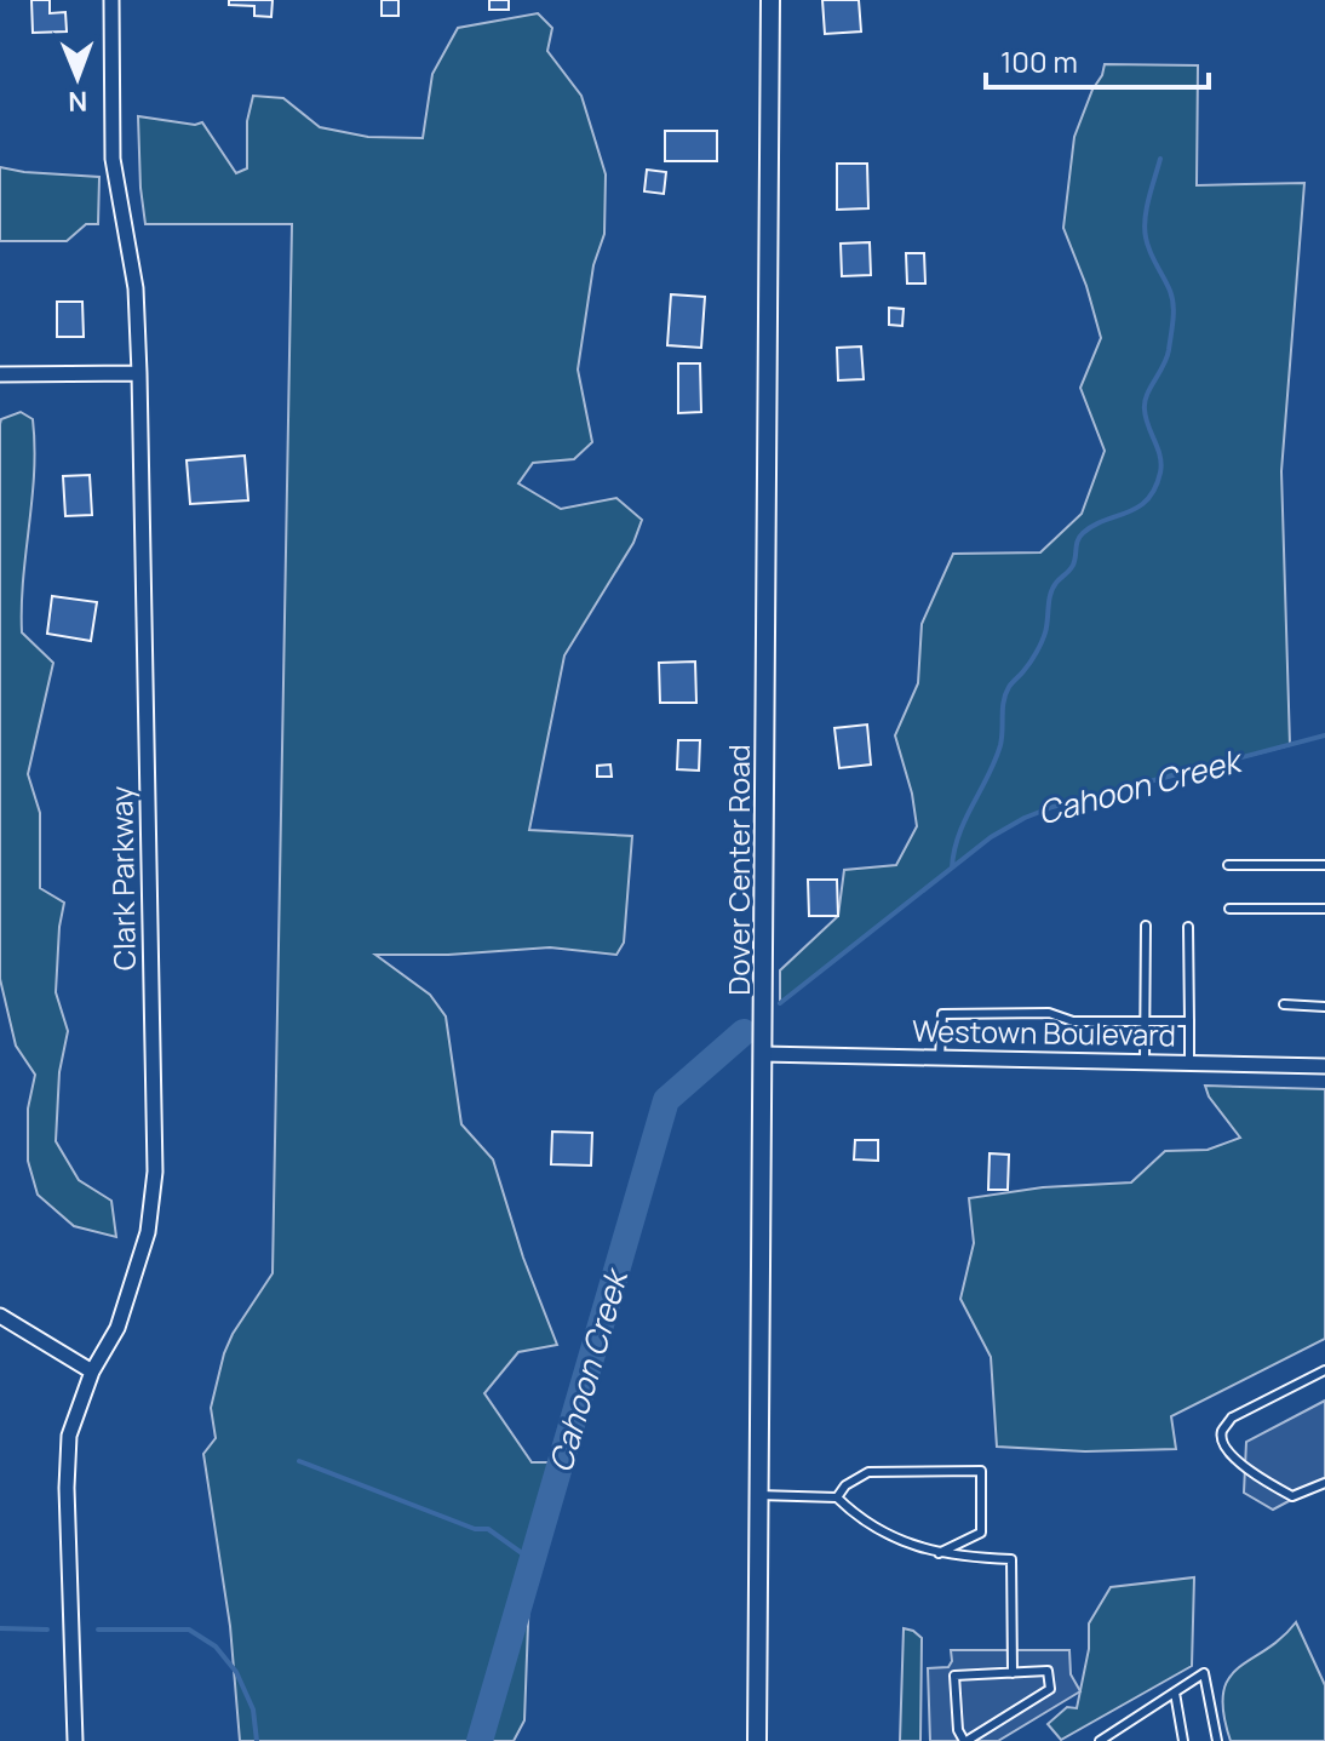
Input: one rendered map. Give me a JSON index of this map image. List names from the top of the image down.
{
  "streets": {
    "street": ["Dover Center Road", "Clark Parkway", "Westown Boulevard"]
  },
  "crossings": [
    ["Dover Center Road", "Westown Boulevard"]
  ],
  "water": ["Cahoon Creek"],
  "scale_bar": "100 m",
  "north": "bottom"
}
